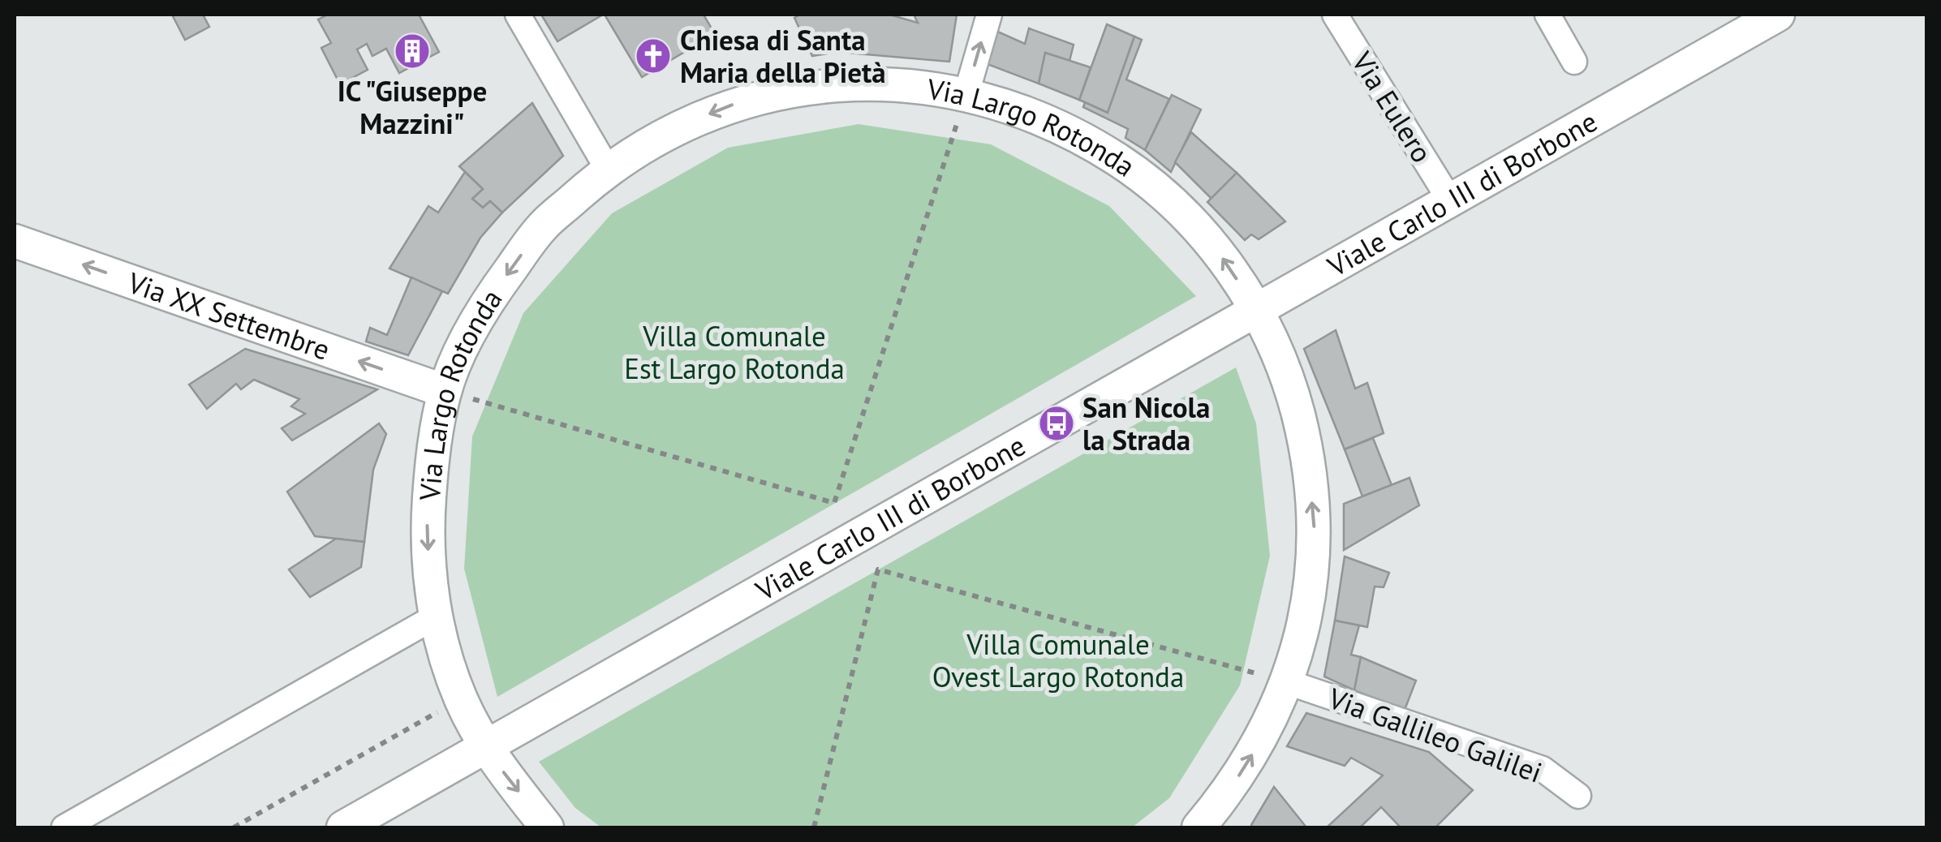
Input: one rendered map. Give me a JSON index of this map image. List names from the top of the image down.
{
  "streets": {
    "street": [
      "Via Eulero",
      "Via Largo Rotonda",
      "Viale Carlo III di Borbone",
      "Via XX Settembre",
      "Via Gallileo Galilei"
    ]
  },
  "crossings": [
    ["Via Eulero", "Viale Carlo III di Borbone"],
    ["Via Largo Rotonda", "Viale Carlo III di Borbone"],
    ["Via Largo Rotonda", "Via XX Settembre"],
    ["Via Largo Rotonda", "Via Gallileo Galilei"]
  ],
  "one_way": ["Via XX Settembre"],
  "parks": ["Villa Comunale Est Largo Rotonda", "Villa Comunale Ovest Largo Rotonda"],
  "places": {
    "building": ["IC \"Giuseppe Mazzini\""],
    "church": ["Chiesa di Santa Maria della Pietà"],
    "bus stop": ["San Nicola la Strada"]
  }
}
